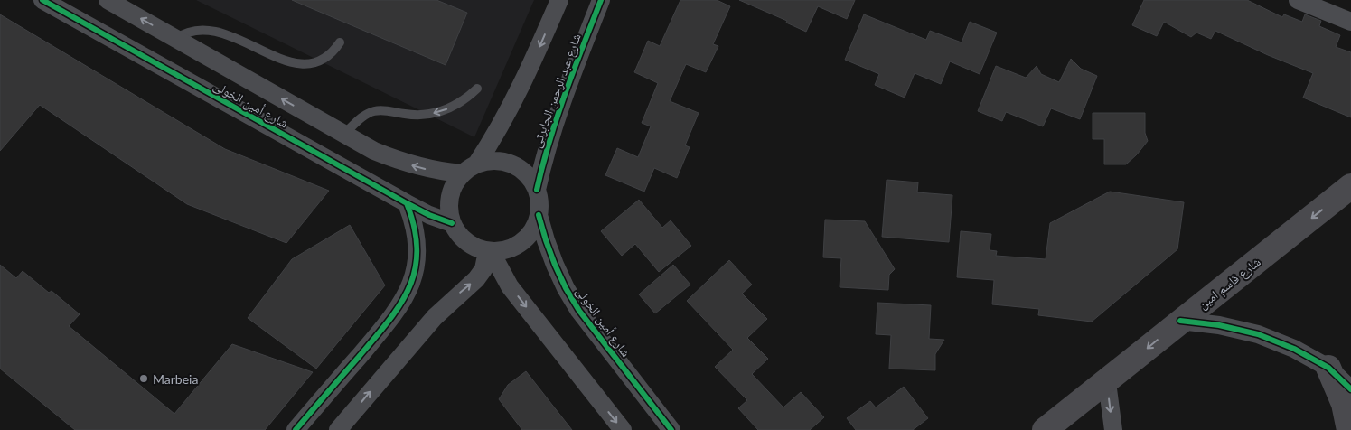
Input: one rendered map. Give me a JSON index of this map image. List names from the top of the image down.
{
  "streets": {
    "main road": ["شارع قاسم امين"],
    "street": ["شارع عبد الرحمن الجابرتى", "شارع أمين الخولى"]
  },
  "crossings": [
    ["شارع عبد الرحمن الجابرتى", "شارع أمين الخولى"]
  ],
  "one_way": ["شارع قاسم امين"],
  "places": ["Marbeia"]
}
